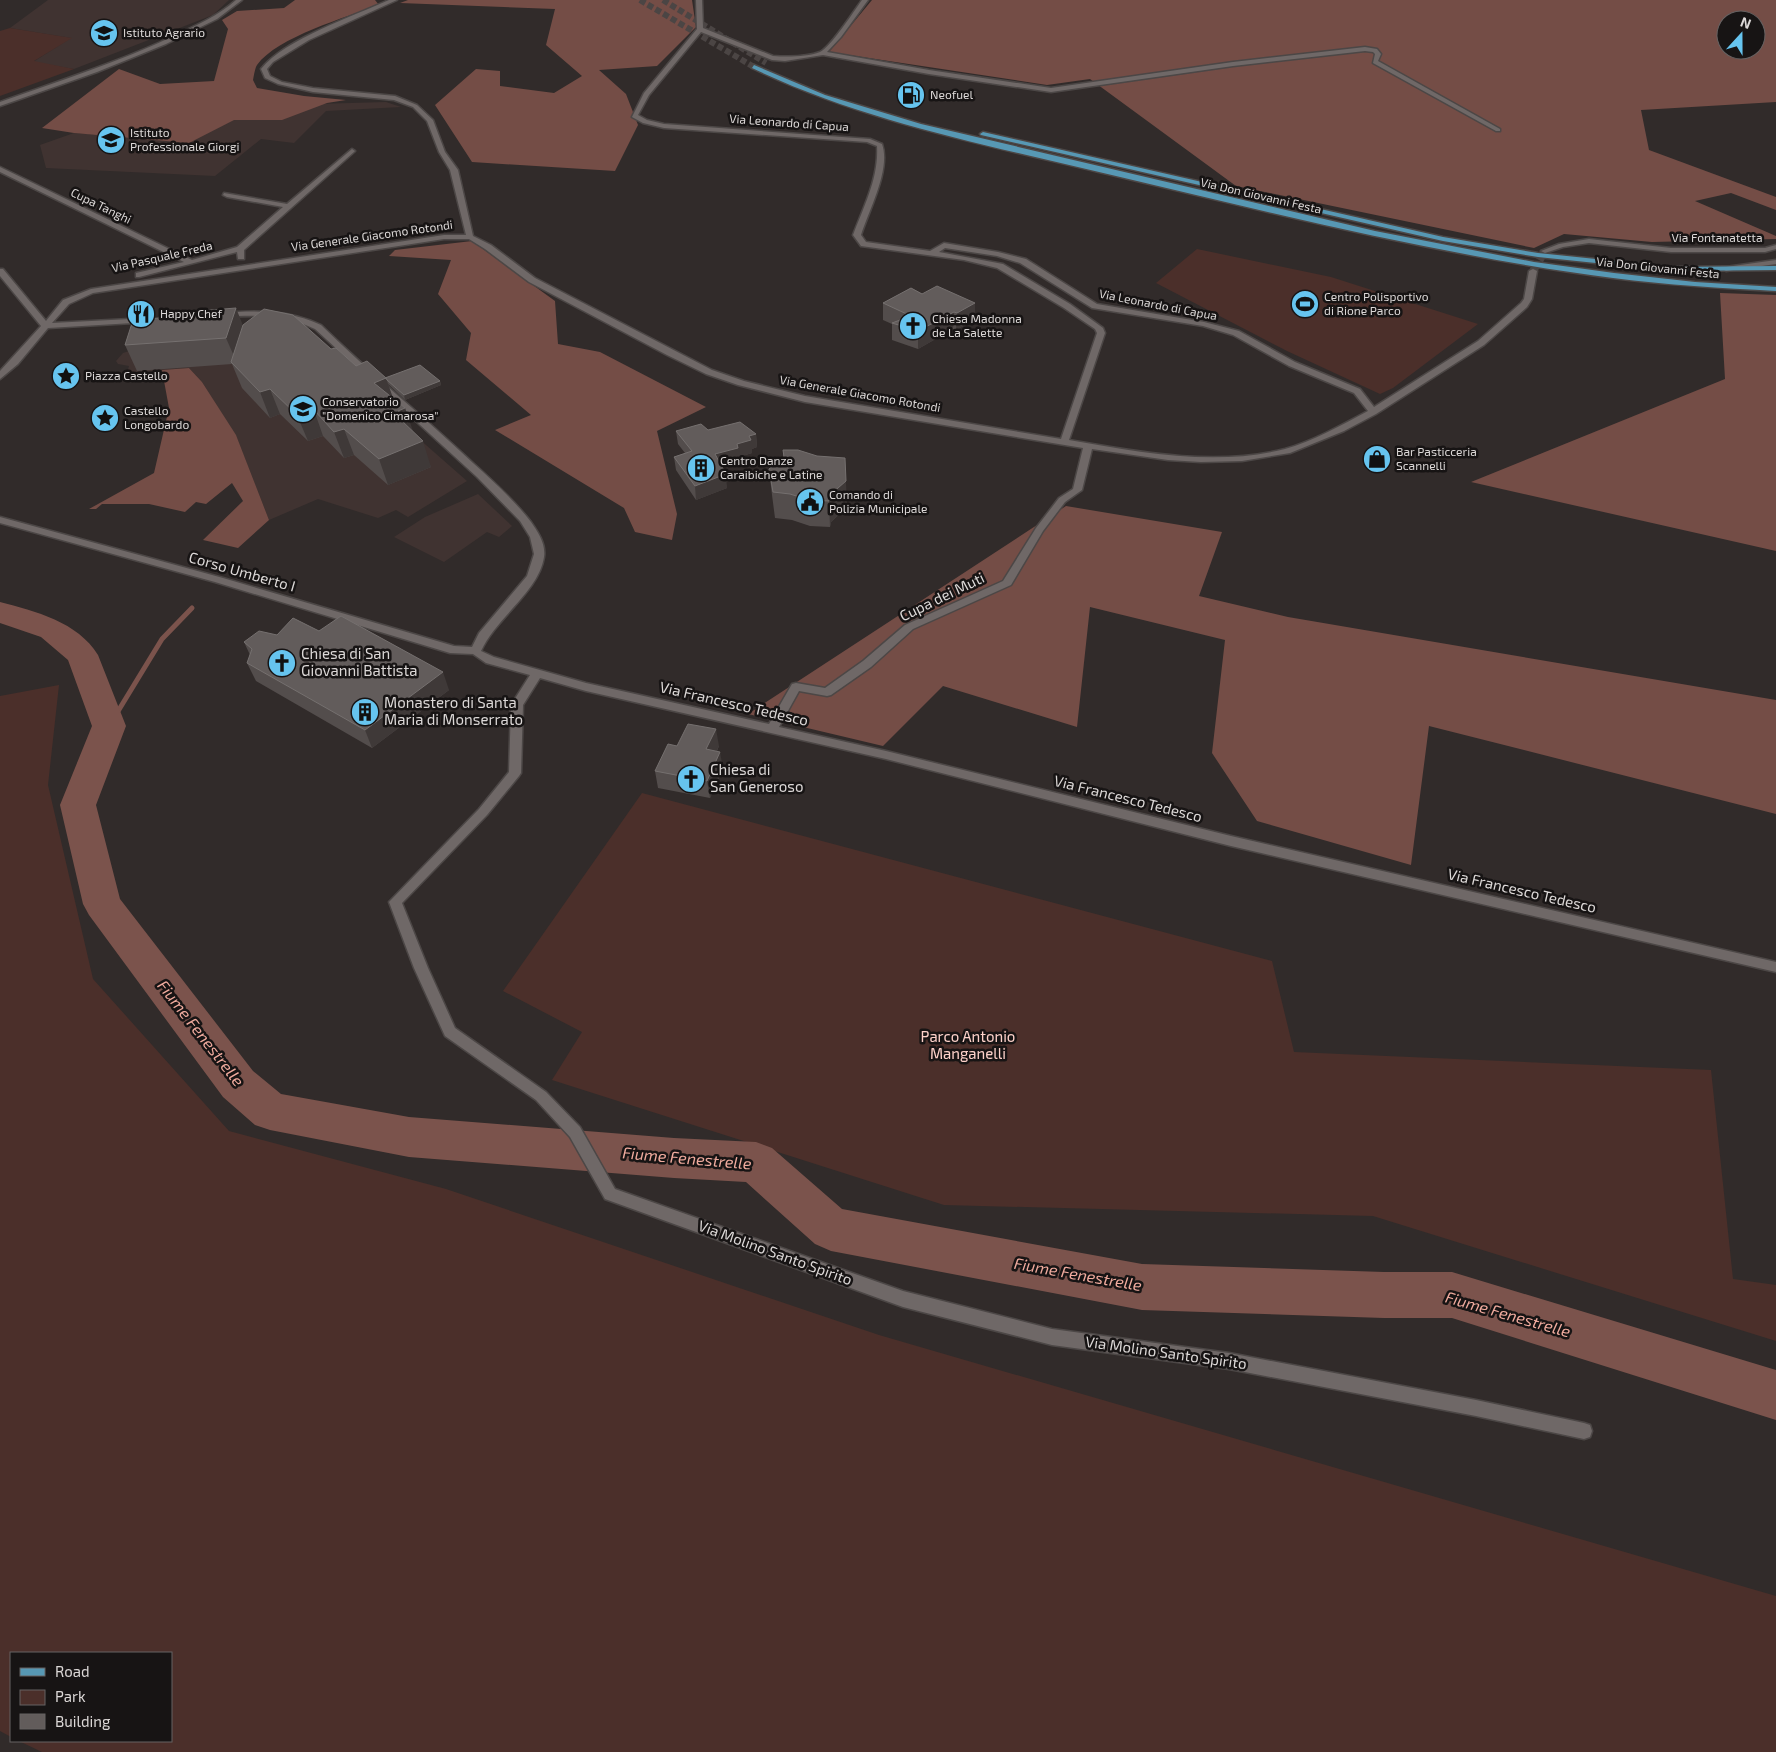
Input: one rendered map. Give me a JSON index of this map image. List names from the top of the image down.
{
  "streets": {
    "main road": ["Via Don Giovanni Festa"],
    "street": [
      "Via Leonardo di Capua",
      "Cupa Tanghi",
      "Via Generale Giacomo Rotondi",
      "Via Fontanatetta",
      "Via Pasquale Freda",
      "Corso Umberto I",
      "Cupa dei Muti",
      "Via Francesco Tedesco",
      "Via Molino Santo Spirito"
    ]
  },
  "crossings": [
    ["Via Leonardo di Capua", "Via Generale Giacomo Rotondi"],
    ["Cupa Tanghi", "Via Pasquale Freda"],
    ["Via Generale Giacomo Rotondi", "Via Pasquale Freda"],
    ["Via Generale Giacomo Rotondi", "Cupa dei Muti"],
    ["Corso Umberto I", "Via Francesco Tedesco"],
    ["Cupa dei Muti", "Via Francesco Tedesco"],
    ["Via Francesco Tedesco", "Via Molino Santo Spirito"]
  ],
  "water": ["Fiume Fenestrelle"],
  "parks": ["Parco Antonio Manganelli"],
  "places": {
    "school or university": ["Istituto Agrario", "Istituto Professionale Giorgi", "Conservatorio \"Domenico Cimarosa\""],
    "fuel station": ["Neofuel"],
    "sports": ["Centro Polisportivo di Rione Parco"],
    "restaurant": ["Happy Chef"],
    "church": ["Chiesa Madonna de La Salette", "Chiesa di San Giovanni Battista", "Chiesa di San Generoso"],
    "place": ["Piazza Castello", "Castello Longobardo"],
    "shop": ["Bar Pasticceria Scannelli"],
    "building": ["Centro Danze Caraibiche e Latine", "Monastero di Santa Maria di Monserrato"],
    "public building": ["Comando di Polizia Municipale"]
  },
  "legend": ["Road", "Park", "Building"],
  "north": "top"
}
